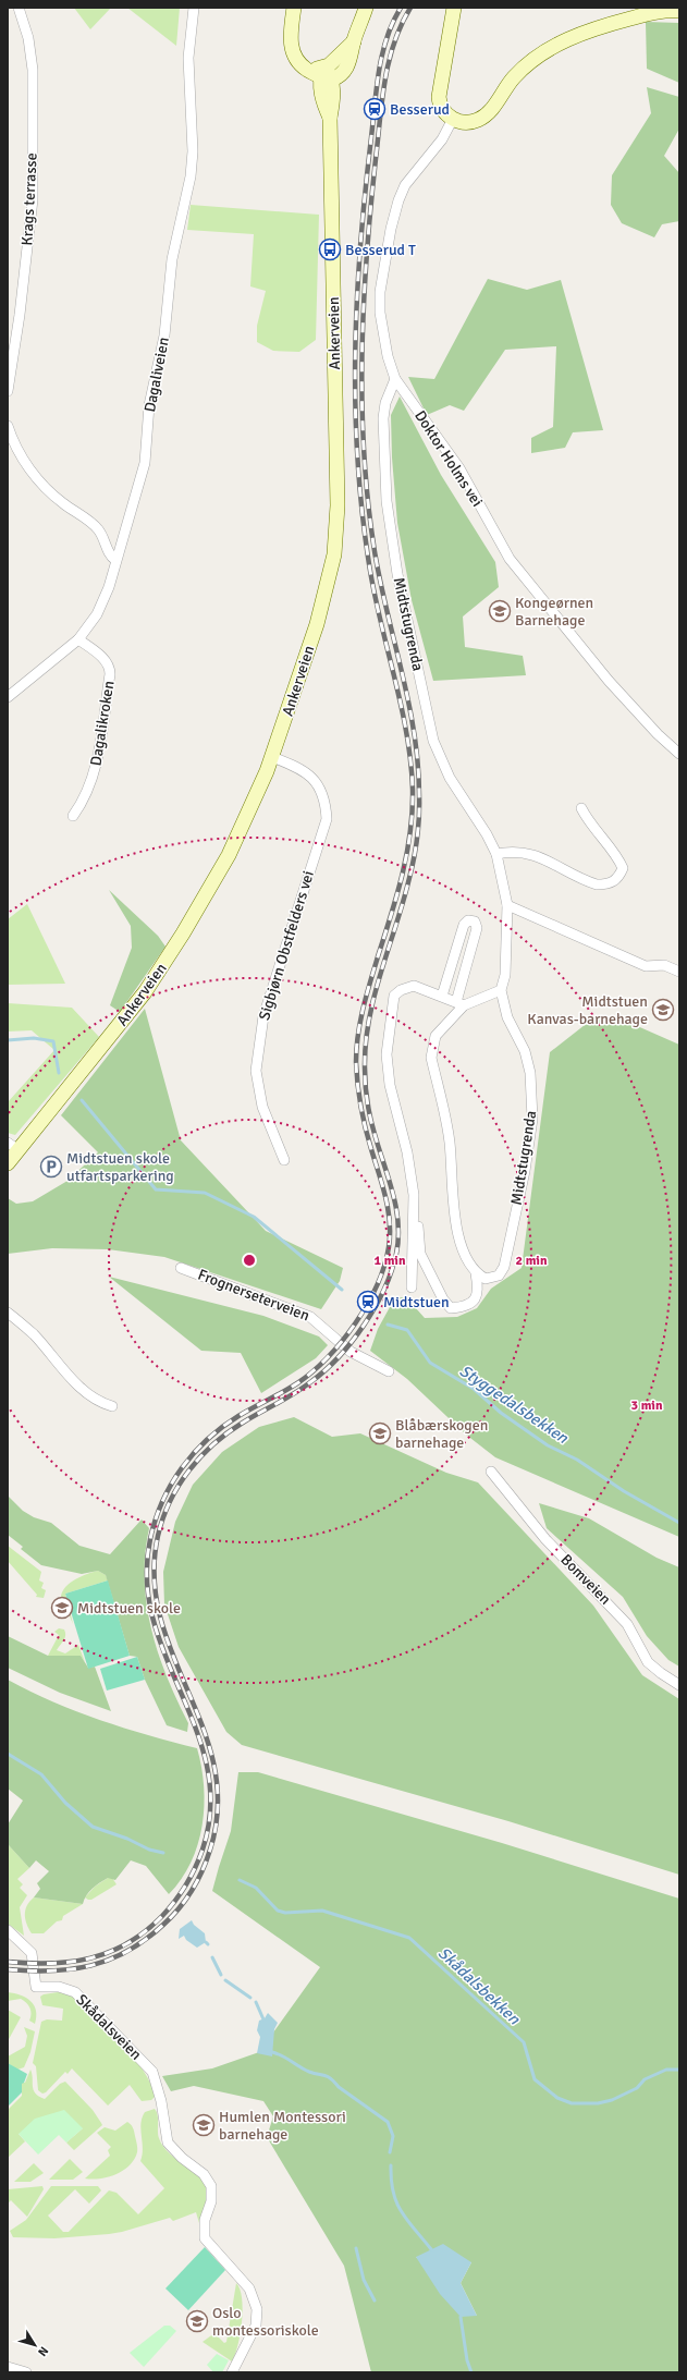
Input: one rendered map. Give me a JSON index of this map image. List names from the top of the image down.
{
  "streets": {
    "main road": ["Ankerveien"],
    "street": [
      "Krags terrasse",
      "Dagaliveien",
      "Doktor Holms vei",
      "Midtstugrenda",
      "Dagalikroken",
      "Sigbjørn Obstfelders vei",
      "Frognerseterveien",
      "Bomveien",
      "Skådalsveien"
    ]
  },
  "crossings": [
    ["Ankerveien", "Sigbjørn Obstfelders vei"],
    ["Dagaliveien", "Dagalikroken"],
    ["Doktor Holms vei", "Midtstugrenda"]
  ],
  "water": ["Styggedalsbekken", "Skådalsbekken"],
  "places": {
    "station": ["Besserud", "Midtstuen"],
    "bus stop": ["Besserud T"],
    "school or university": [
      "Kongeørnen Barnehage",
      "Midtstuen Kanvas-barnehage",
      "Blåbærskogen barnehage",
      "Midtstuen skole",
      "Humlen Montessori barnehage",
      "Oslo montessoriskole"
    ],
    "parking": ["Midtstuen skole utfartsparkering"]
  },
  "north": "bottom right",
  "rings": ["1 min", "2 min", "3 min"]
}
